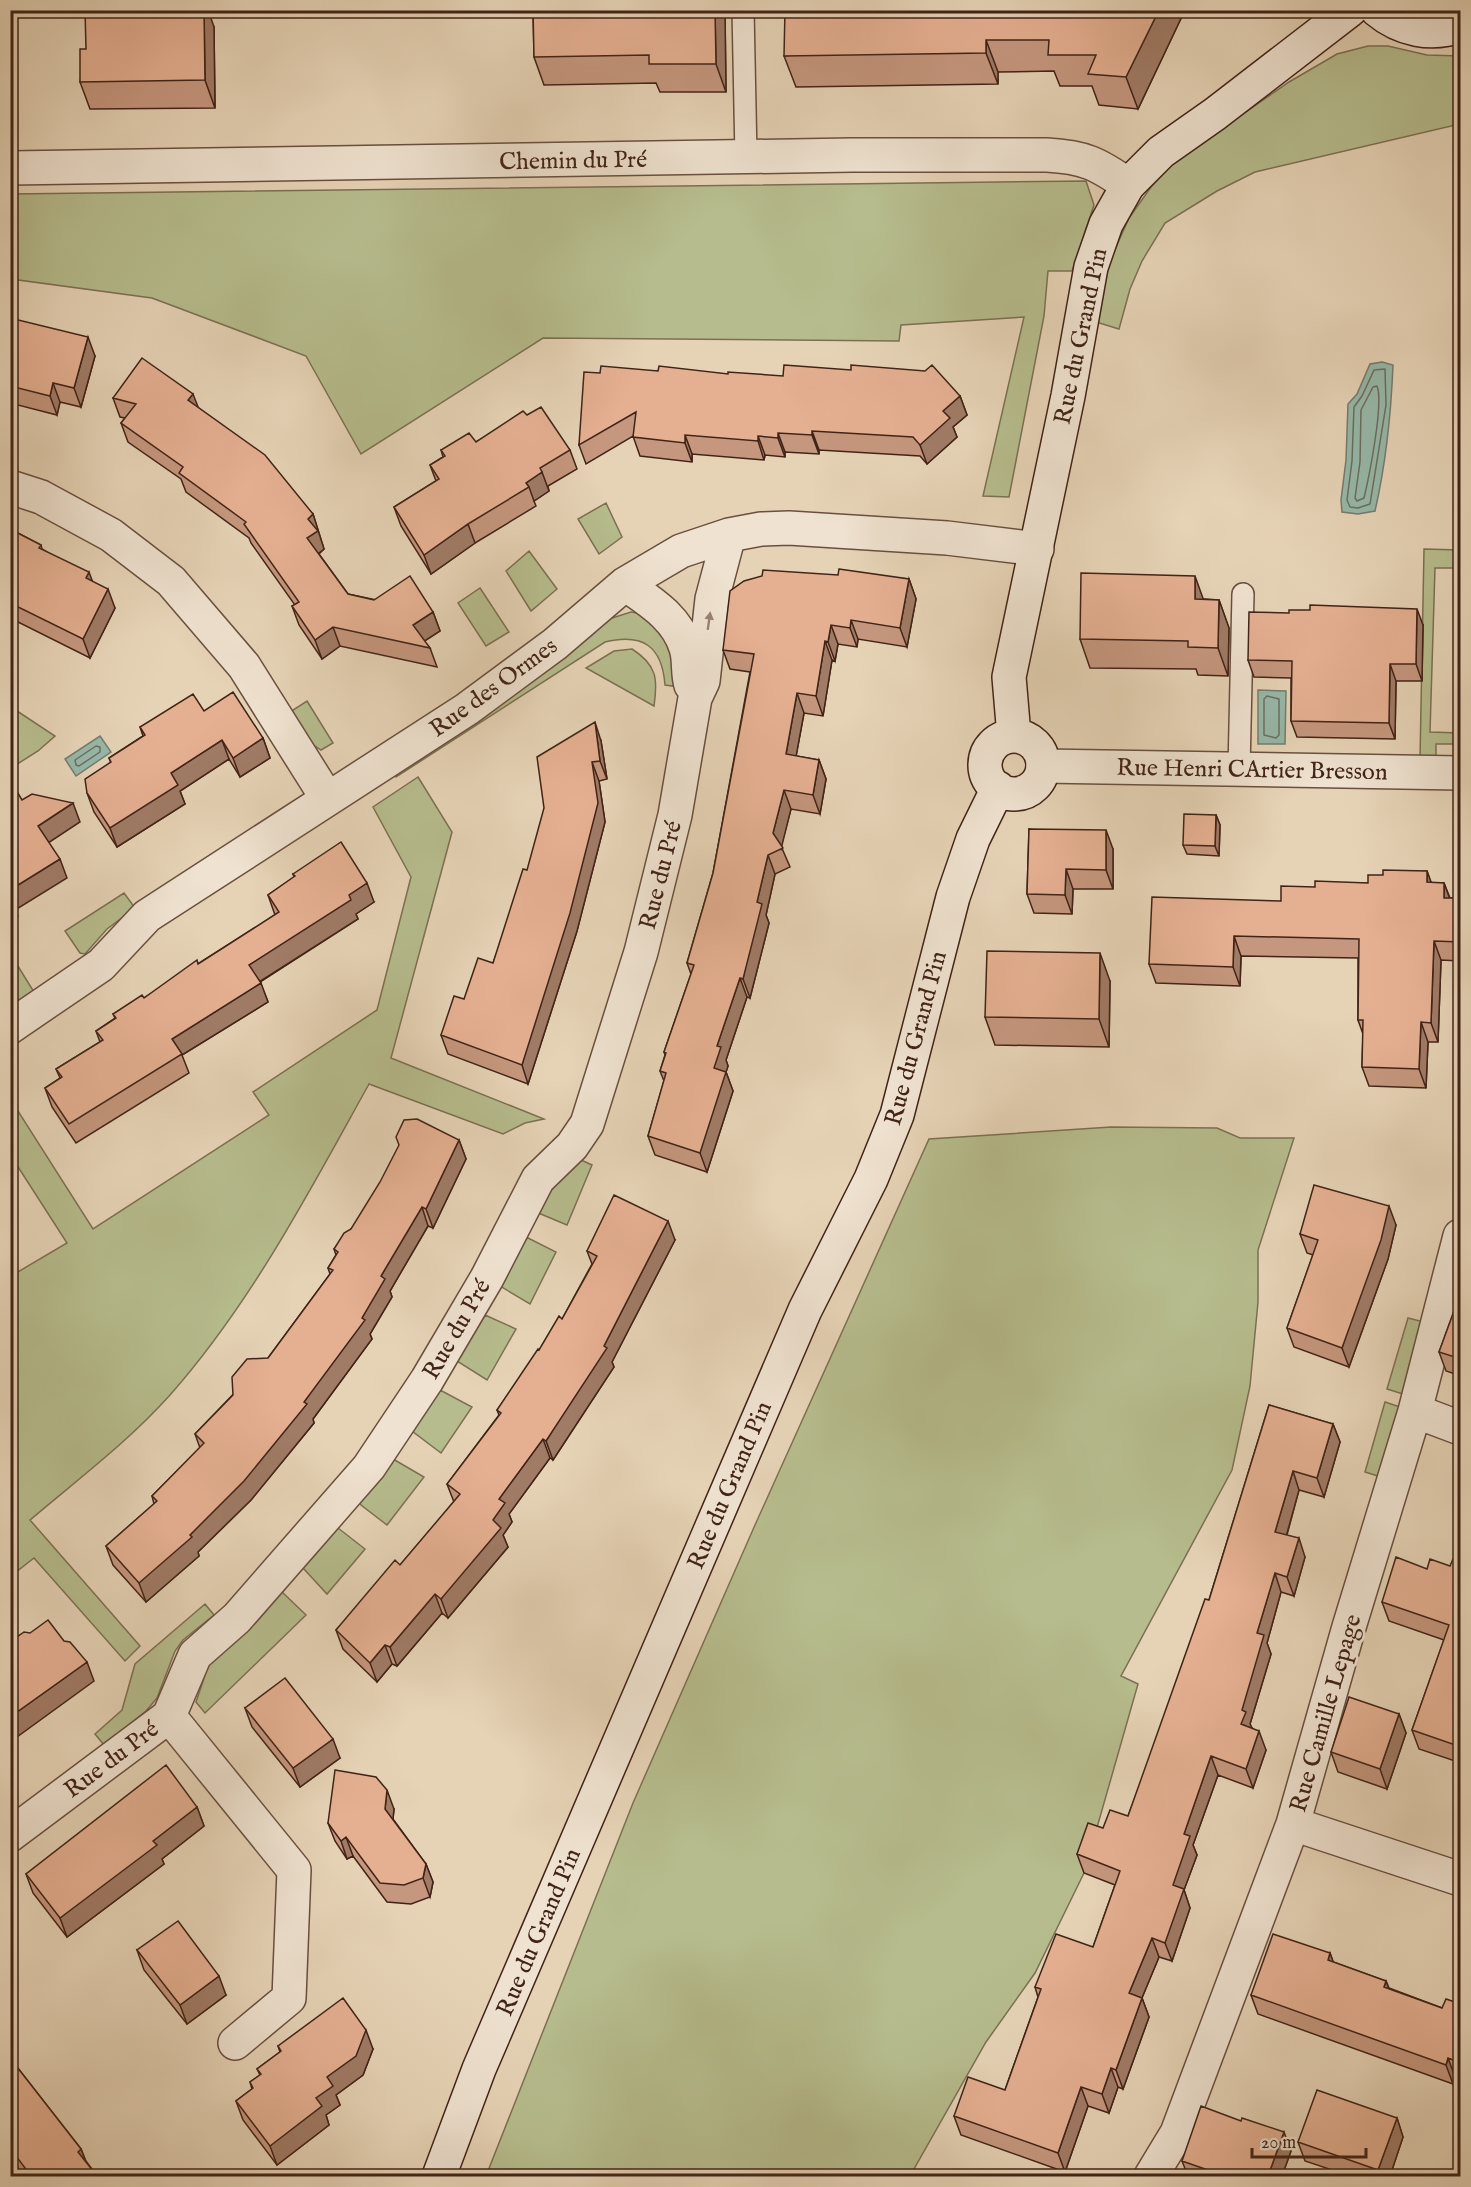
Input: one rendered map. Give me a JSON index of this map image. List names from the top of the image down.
{
  "streets": {
    "street": [
      "Chemin du Pré",
      "Rue du Grand Pin",
      "Rue des Ormes",
      "Rue Henri CArtier Bresson",
      "Rue du Pré",
      "Rue Camille Lepage"
    ]
  },
  "crossings": [
    ["Chemin du Pré", "Rue du Grand Pin"],
    ["Rue du Grand Pin", "Rue des Ormes"],
    ["Rue du Grand Pin", "Rue Henri CArtier Bresson"],
    ["Rue des Ormes", "Rue du Pré"]
  ],
  "scale_bar": "20 m"
}
